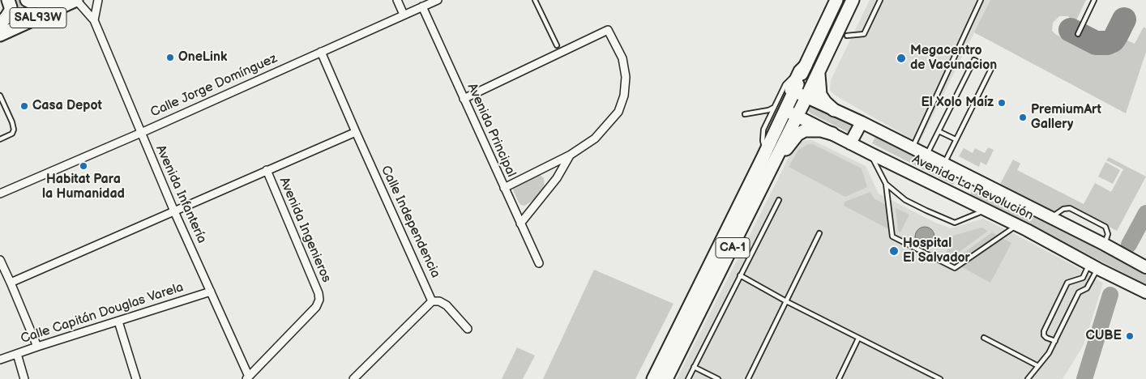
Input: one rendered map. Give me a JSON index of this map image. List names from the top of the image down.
{
  "streets": {
    "main road": ["SAL93W", "Avenida La Revolución", "CA-1"],
    "street": [
      "Calle Jorge Domínguez",
      "Avenida Principal",
      "Avenida Infantería",
      "Calle Independencia",
      "Avenida Ingenieros",
      "Calle Capitán Douglas Varela"
    ]
  },
  "crossings": [
    ["SAL93W", "Avenida Infantería"],
    ["Calle Jorge Domínguez", "Avenida Principal"],
    ["Calle Jorge Domínguez", "Avenida Infantería"],
    ["Calle Jorge Domínguez", "Calle Independencia"],
    ["Avenida La Revolución", "CA-1"],
    ["Avenida Infantería", "Avenida Ingenieros"],
    ["Avenida Infantería", "Calle Capitán Douglas Varela"]
  ],
  "places": [
    "OneLink",
    "Megacentro de Vacunacion",
    "El Xolo Maíz",
    "Casa Depot",
    "PremiumArt Gallery",
    "Habitat Para la Humanidad",
    "Hospital El Salvador",
    "CUBE"
  ]
}
